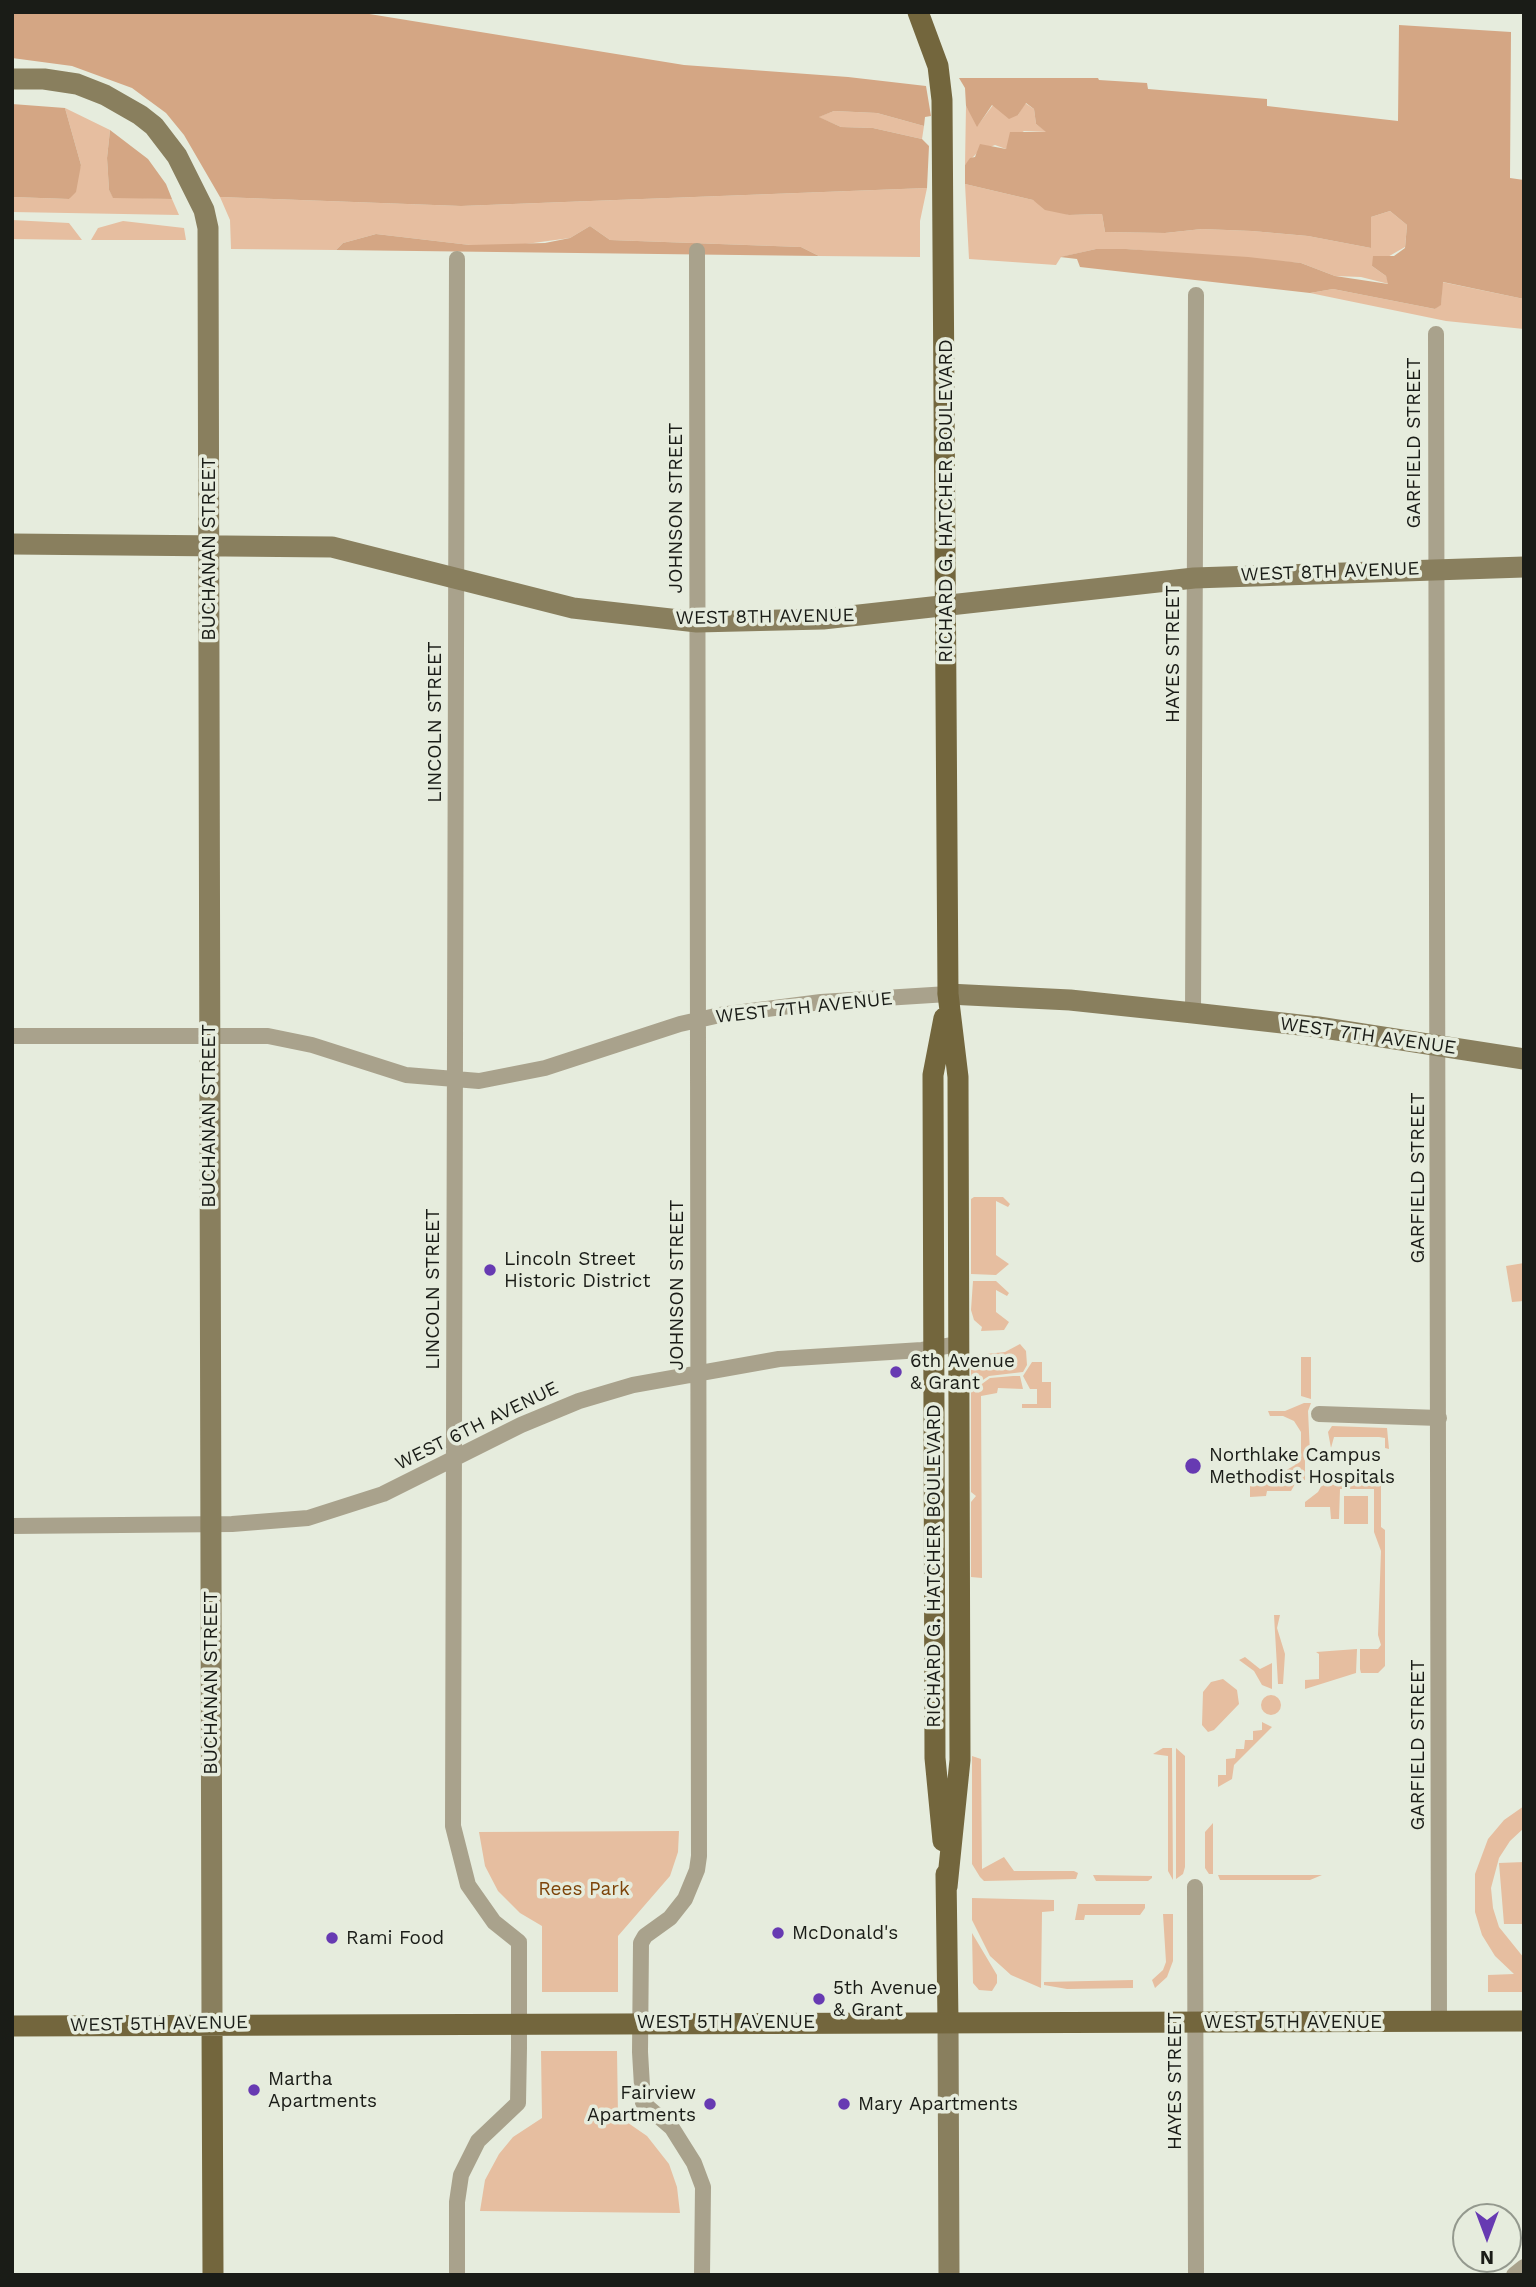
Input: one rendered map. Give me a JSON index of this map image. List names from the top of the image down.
{
  "streets": {
    "main road": ["RICHARD G. HATCHER BOULEVARD", "BUCHANAN STREET", "WEST 5TH AVENUE"],
    "street": [
      "GARFIELD STREET",
      "JOHNSON STREET",
      "WEST 8TH AVENUE",
      "HAYES STREET",
      "LINCOLN STREET",
      "WEST 7TH AVENUE",
      "WEST 6TH AVENUE"
    ]
  },
  "crossings": [
    ["GARFIELD STREET", "WEST 8TH AVENUE"],
    ["GARFIELD STREET", "WEST 7TH AVENUE"],
    ["GARFIELD STREET", "WEST 5TH AVENUE"],
    ["RICHARD G. HATCHER BOULEVARD", "WEST 8TH AVENUE"],
    ["RICHARD G. HATCHER BOULEVARD", "WEST 7TH AVENUE"],
    ["RICHARD G. HATCHER BOULEVARD", "WEST 6TH AVENUE"],
    ["RICHARD G. HATCHER BOULEVARD", "WEST 5TH AVENUE"],
    ["JOHNSON STREET", "WEST 8TH AVENUE"],
    ["JOHNSON STREET", "WEST 7TH AVENUE"],
    ["JOHNSON STREET", "WEST 6TH AVENUE"],
    ["JOHNSON STREET", "WEST 5TH AVENUE"],
    ["BUCHANAN STREET", "WEST 8TH AVENUE"],
    ["BUCHANAN STREET", "WEST 7TH AVENUE"],
    ["BUCHANAN STREET", "WEST 6TH AVENUE"],
    ["BUCHANAN STREET", "WEST 5TH AVENUE"],
    ["WEST 8TH AVENUE", "HAYES STREET"],
    ["WEST 8TH AVENUE", "LINCOLN STREET"],
    ["HAYES STREET", "WEST 7TH AVENUE"],
    ["HAYES STREET", "WEST 5TH AVENUE"],
    ["LINCOLN STREET", "WEST 7TH AVENUE"],
    ["LINCOLN STREET", "WEST 6TH AVENUE"],
    ["LINCOLN STREET", "WEST 5TH AVENUE"]
  ],
  "parks": ["Rees Park"],
  "places": [
    "Lincoln Street Historic District",
    "6th Avenue & Grant",
    "Northlake Campus Methodist Hospitals",
    "McDonald's",
    "Rami Food",
    "5th Avenue & Grant",
    "Martha Apartments",
    "Fairview Apartments",
    "Mary Apartments"
  ],
  "north": "bottom"
}
